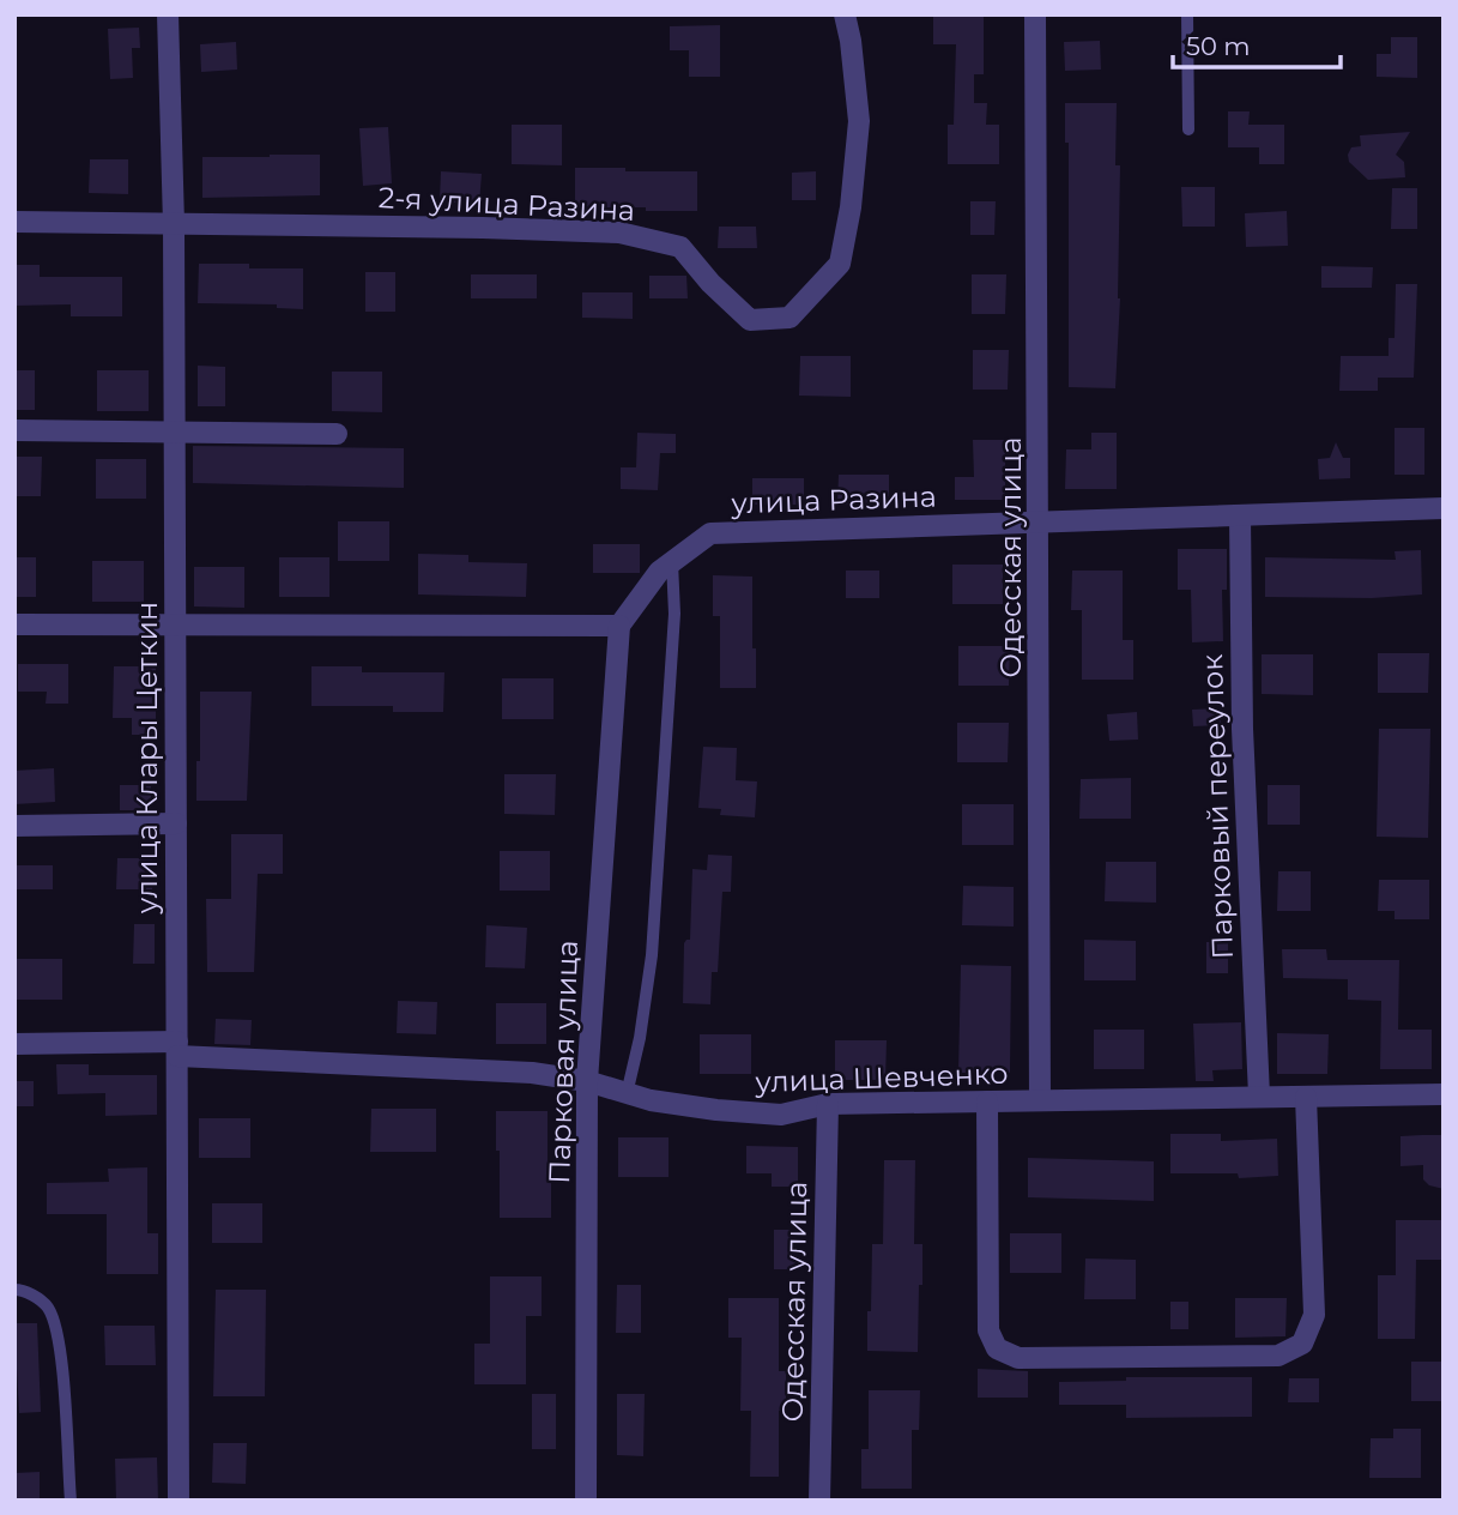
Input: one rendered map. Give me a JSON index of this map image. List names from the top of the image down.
{
  "streets": {
    "street": [
      "2-я улица Разина",
      "улица Разина",
      "Одесская улица",
      "улица Клары Цеткин",
      "Парковый переулок",
      "Парковая улица",
      "улица Шевченко"
    ]
  },
  "crossings": [
    ["2-я улица Разина", "улица Клары Цеткин"],
    ["улица Разина", "Одесская улица"],
    ["улица Разина", "Парковый переулок"],
    ["улица Разина", "Парковая улица"],
    ["Одесская улица", "улица Шевченко"],
    ["улица Клары Цеткин", "улица Шевченко"],
    ["Парковый переулок", "улица Шевченко"],
    ["Парковая улица", "улица Шевченко"]
  ],
  "scale_bar": "50 m"
}
